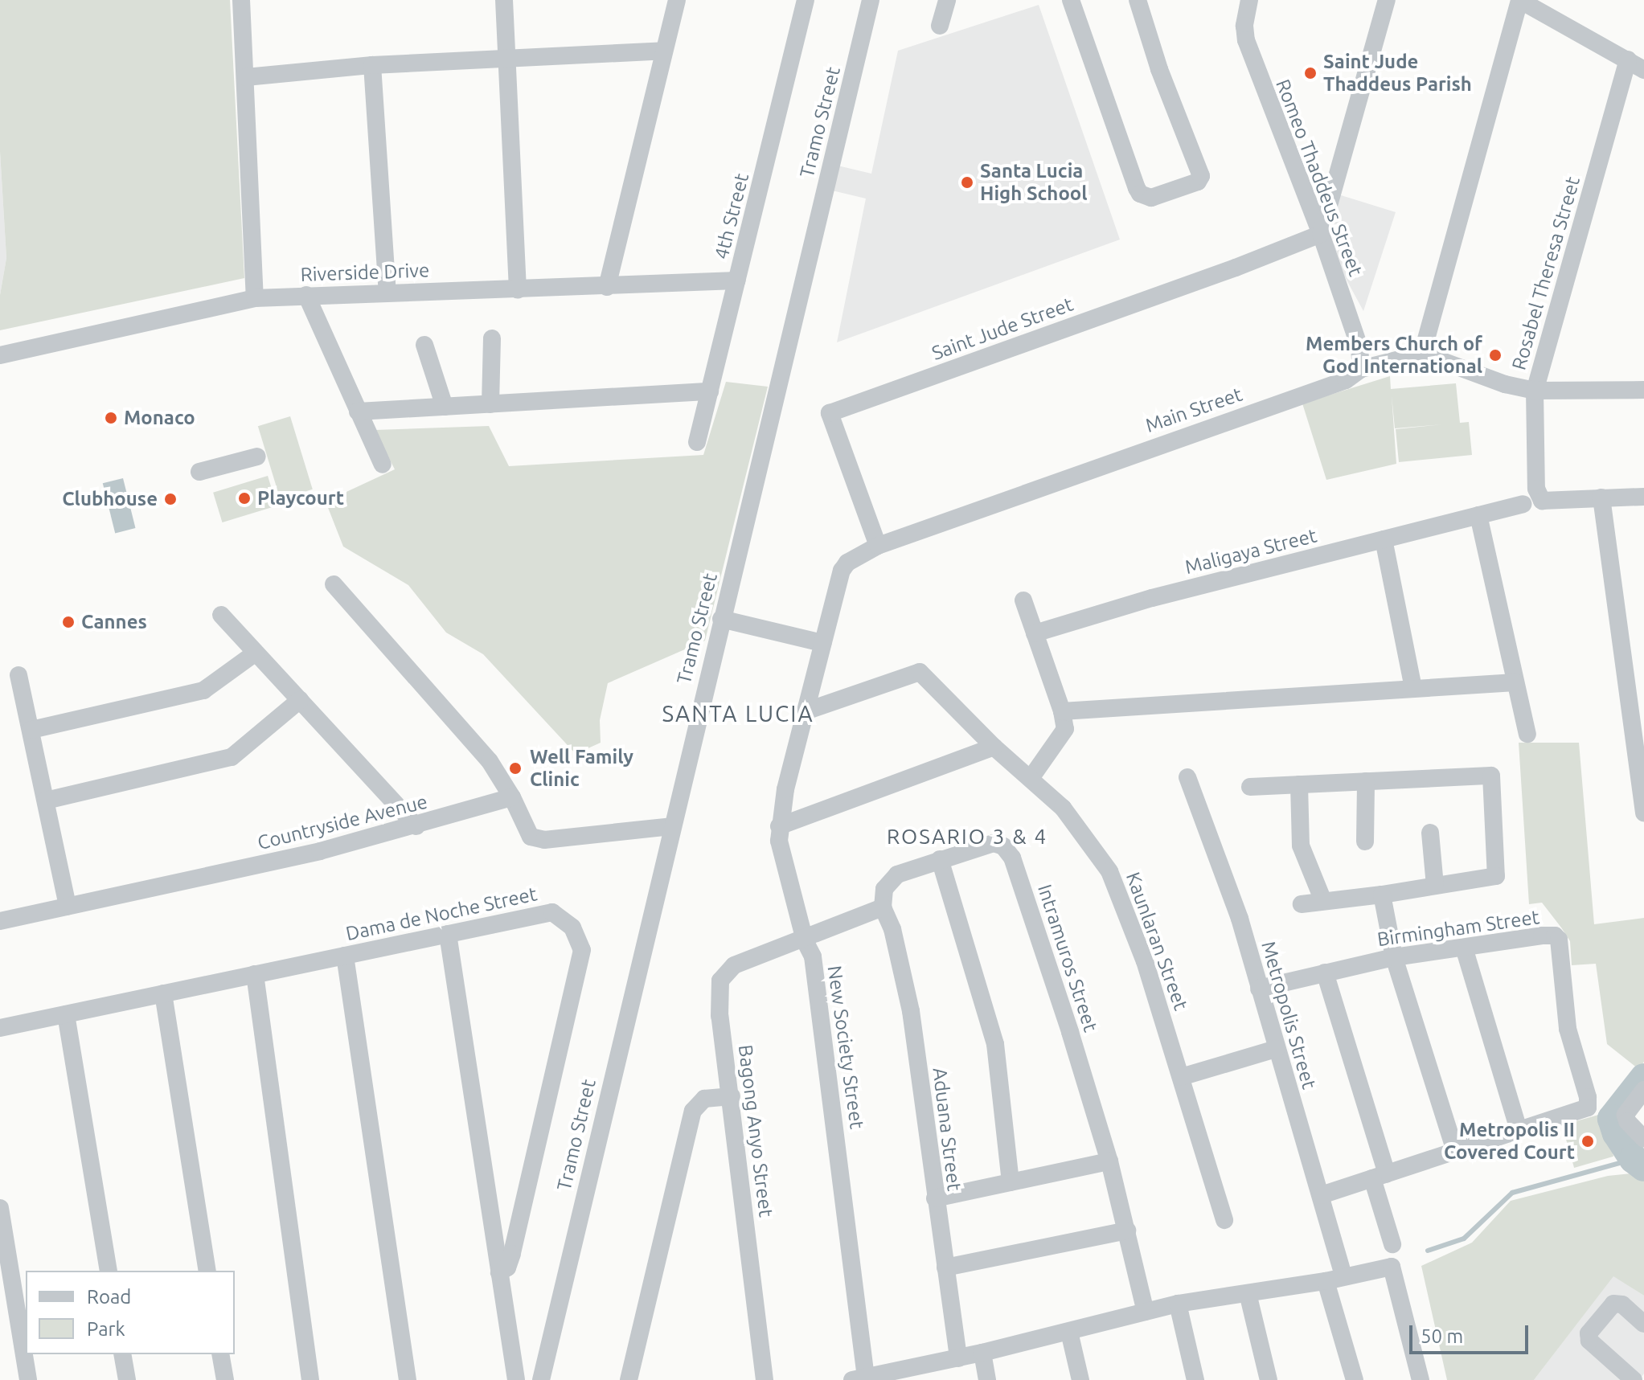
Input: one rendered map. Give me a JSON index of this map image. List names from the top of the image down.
{
  "streets": {
    "street": [
      "Tramo Street",
      "Romeo Thaddeus Street",
      "4th Street",
      "Riverside Drive",
      "Rosabel Theresa Street",
      "Saint Jude Street",
      "Main Street",
      "Maligaya Street",
      "Countryside Avenue",
      "Dama de Noche Street",
      "Birmingham Street",
      "Kaunlaran Street",
      "Intramuros Street",
      "Metropolis Street",
      "New Society Street",
      "Aduana Street",
      "Bagong Anyo Street"
    ]
  },
  "crossings": [
    ["Romeo Thaddeus Street", "Saint Jude Street"],
    ["Romeo Thaddeus Street", "Main Street"],
    ["4th Street", "Riverside Drive"],
    ["Saint Jude Street", "Main Street"],
    ["Main Street", "New Society Street"],
    ["Birmingham Street", "Metropolis Street"],
    ["Kaunlaran Street", "New Society Street"],
    ["Intramuros Street", "New Society Street"],
    ["Intramuros Street", "Aduana Street"],
    ["New Society Street", "Aduana Street"],
    ["New Society Street", "Bagong Anyo Street"]
  ],
  "districts": ["SANTA LUCIA", "ROSARIO 3 & 4"],
  "places": [
    "Saint Jude Thaddeus Parish",
    "Santa Lucia High School",
    "Members Church of God International",
    "Monaco",
    "Playcourt",
    "Clubhouse",
    "Cannes",
    "Well Family Clinic",
    "Metropolis II Covered Court"
  ],
  "legend": ["Road", "Park"],
  "scale_bar": "50 m"
}
